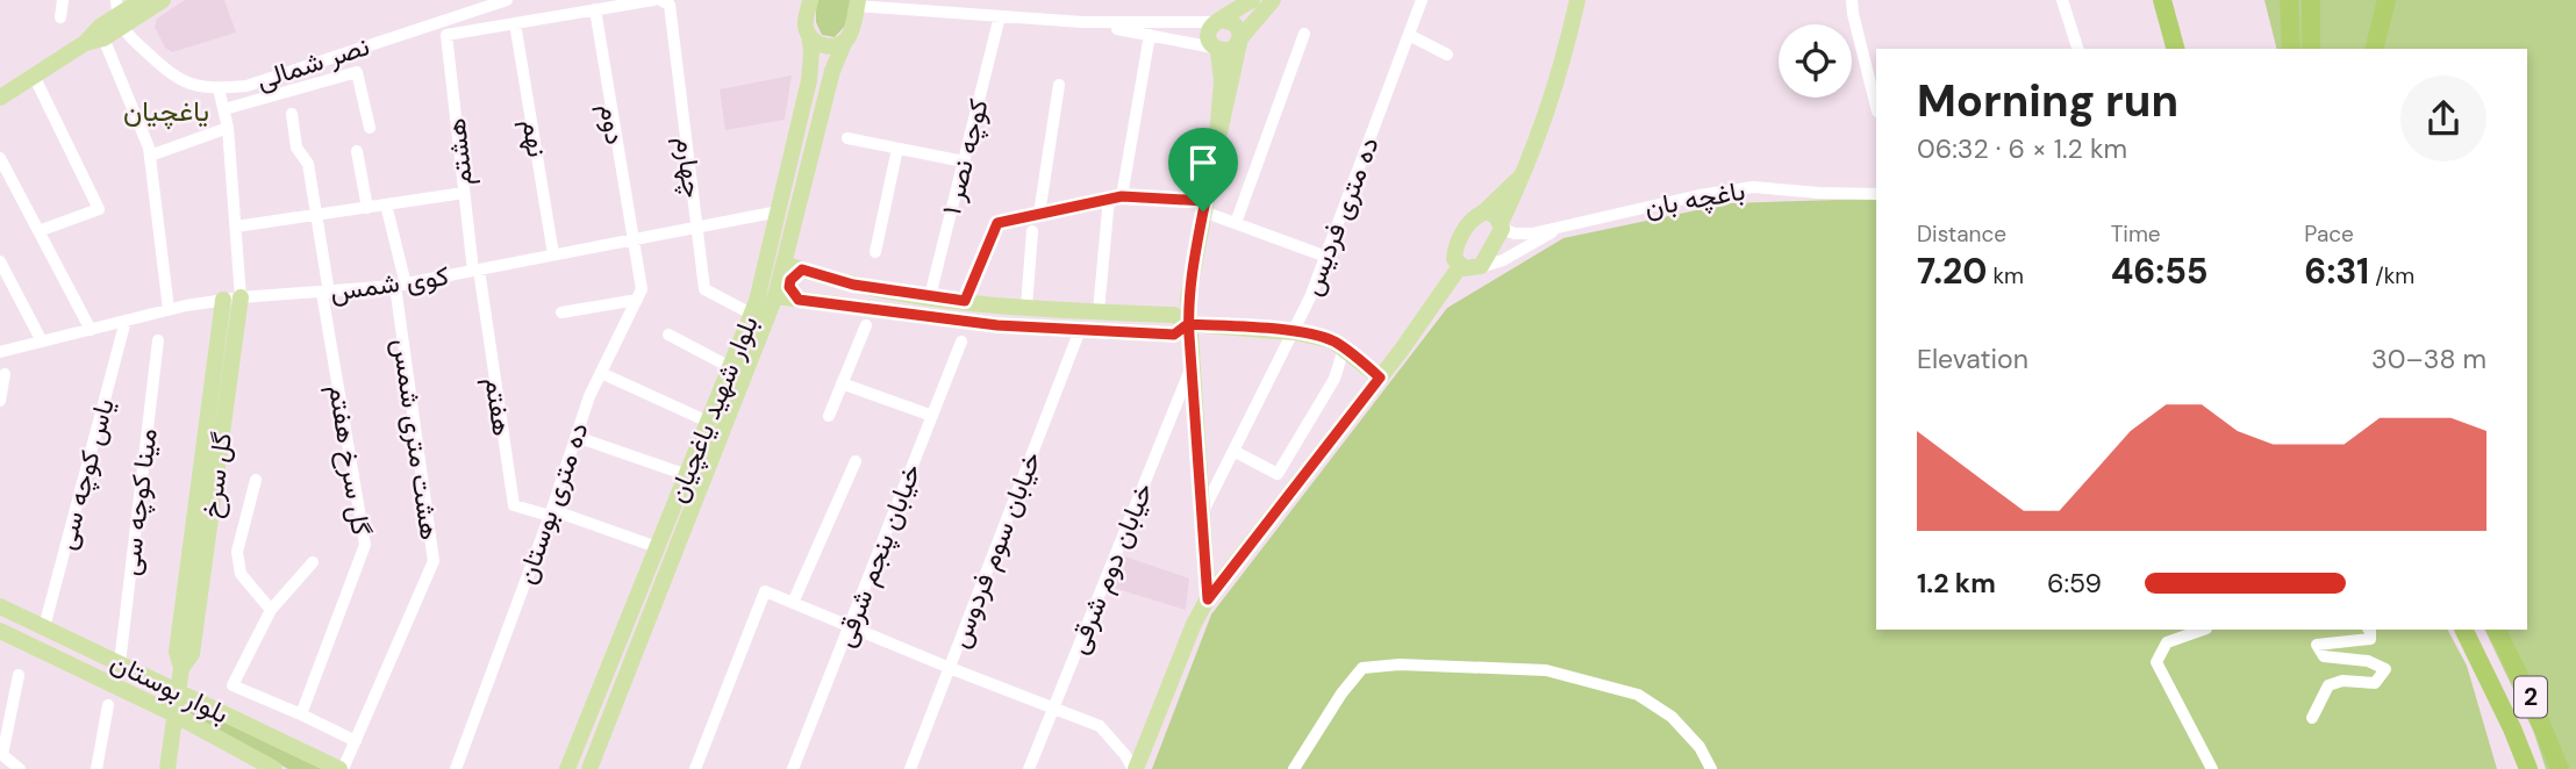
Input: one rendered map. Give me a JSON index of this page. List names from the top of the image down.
{
  "streets": {
    "highway": ["2"],
    "main road": ["بلوار شهید یاغچیان", "گل سرخ", "بلوار بوستان"],
    "street": [
      "نصر شمالی",
      "دوم",
      "نهم",
      "هشتم",
      "کوچه نصر ۱",
      "چهارم",
      "باغچه بان",
      "ده متری فردیس",
      "کوی شمس",
      "هفتم",
      "هشت متری شمس",
      "گل سرخ هفتم",
      "یاس کوچه سی",
      "مینا کوچه سی",
      "ده متری بوستان",
      "خیابان سوم فردوس",
      "خیابان پنجم شرقی",
      "خیابان دوم شرقی"
    ]
  },
  "crossings": [
    ["دوم", "کوی شمس"],
    ["دوم", "ده متری بوستان"],
    ["نهم", "هشتم"],
    ["نهم", "کوی شمس"],
    ["هشتم", "کوی شمس"],
    ["هشتم", "هفتم"],
    ["چهارم", "کوی شمس"],
    ["چهارم", "بلوار شهید یاغچیان"],
    ["کوی شمس", "هفتم"],
    ["کوی شمس", "بلوار شهید یاغچیان"],
    ["کوی شمس", "هشت متری شمس"],
    ["کوی شمس", "گل سرخ هفتم"],
    ["کوی شمس", "یاس کوچه سی"],
    ["کوی شمس", "گل سرخ"],
    ["کوی شمس", "ده متری بوستان"],
    ["هفتم", "ده متری بوستان"],
    ["هشت متری شمس", "بلوار بوستان"],
    ["یاس کوچه سی", "بلوار بوستان"],
    ["مینا کوچه سی", "بلوار بوستان"]
  ],
  "districts": ["یاغچیان"],
  "page": {
    "heading": ["Morning run", "06:32 · 6 × 1.2 km"],
    "stats": [
      ["Distance", "7.20 km"],
      ["Time", "46:55"],
      ["Pace", "6:31 /km"]
    ],
    "chart": ["Elevation", "30–38 m"],
    "list": [
      {
        "name": "1.2 km",
        "note": "6:59"
      }
    ]
  }
}
